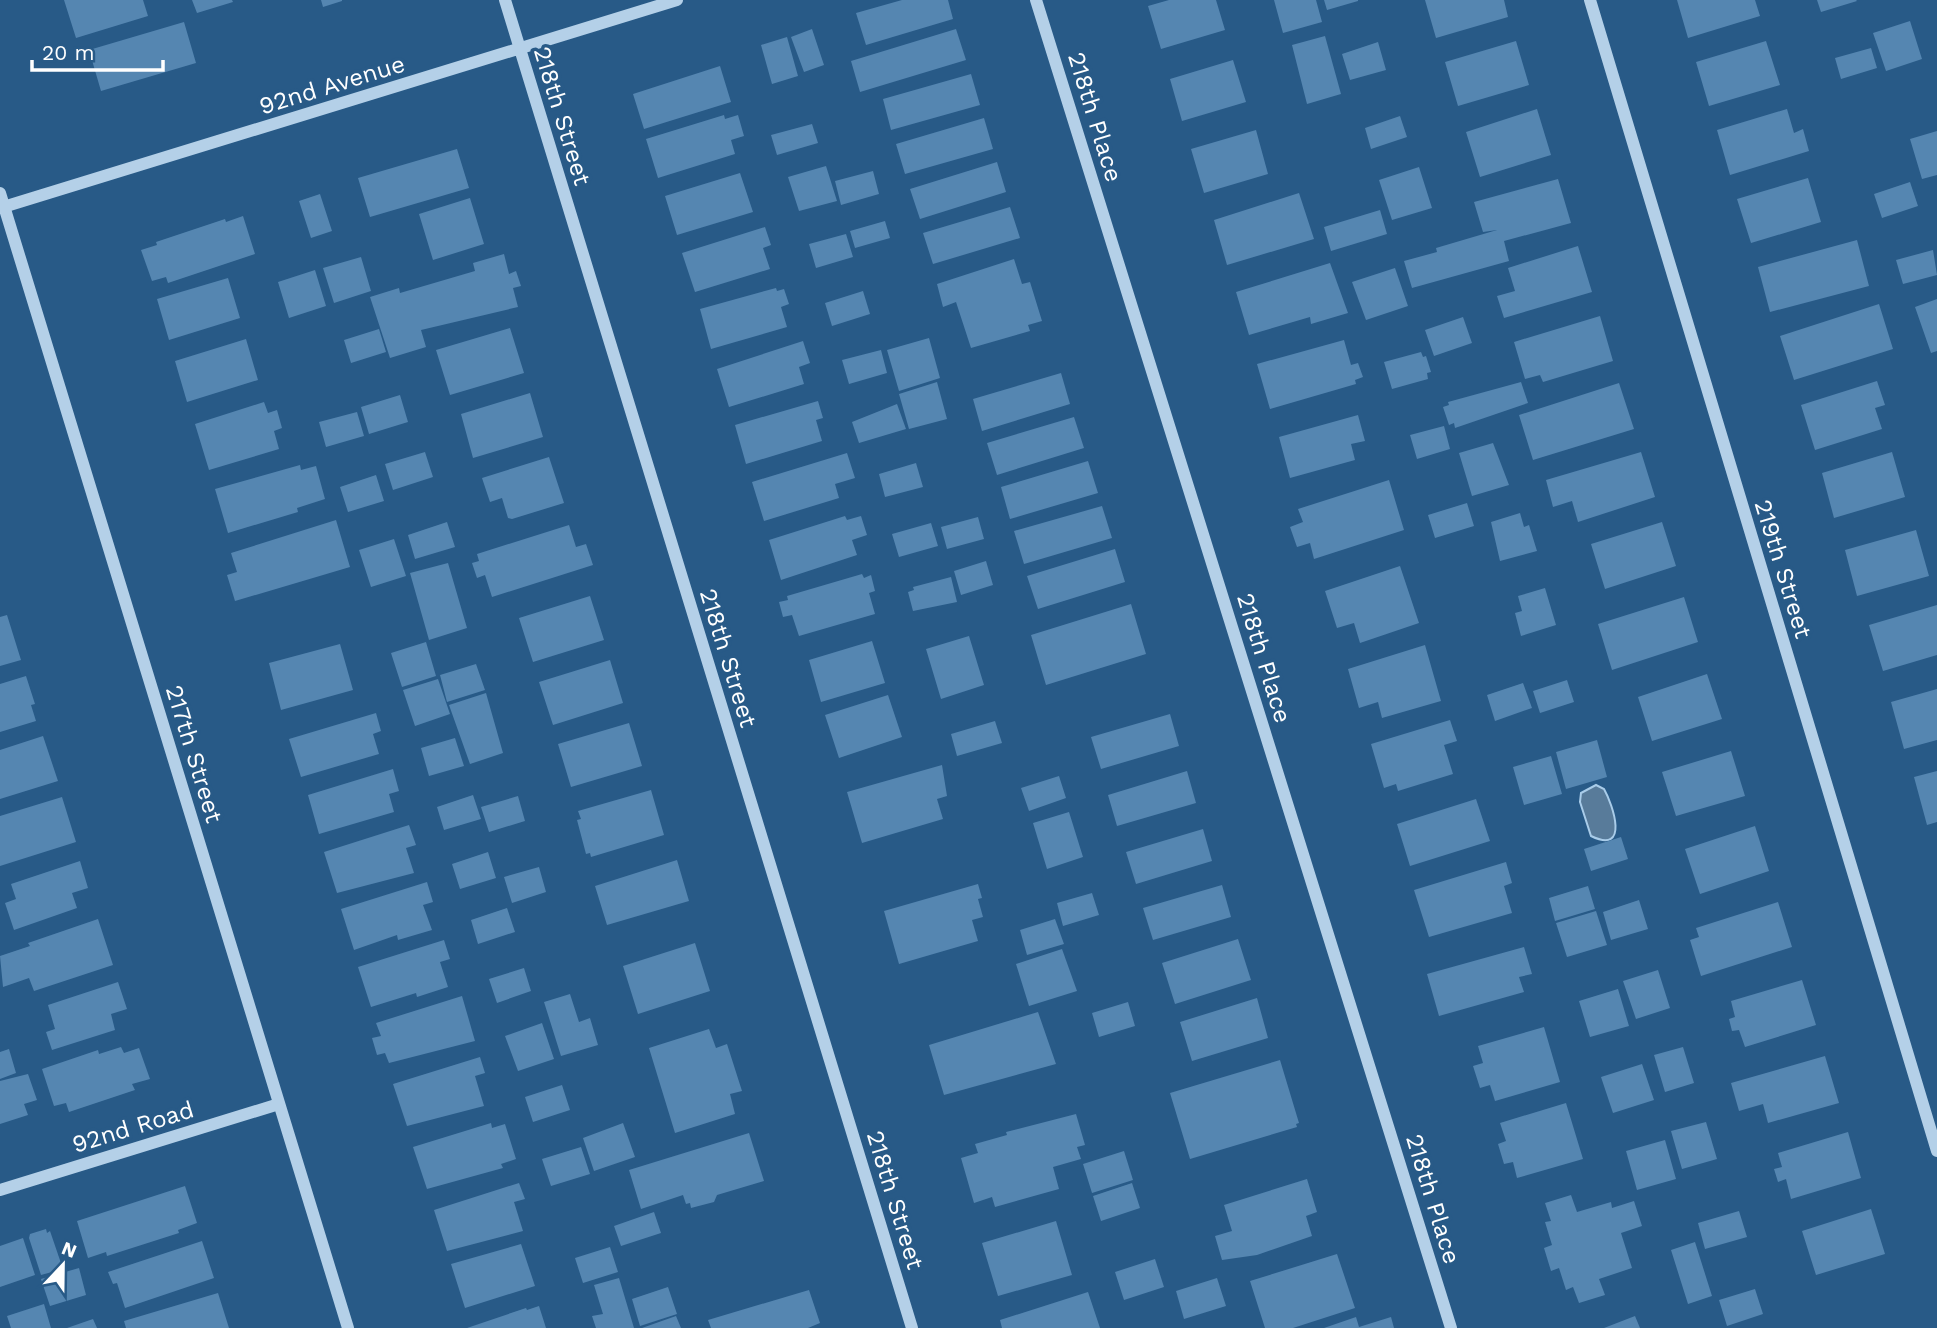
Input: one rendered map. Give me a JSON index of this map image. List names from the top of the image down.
{
  "streets": {
    "street": [
      "92nd Avenue",
      "218th Street",
      "218th Place",
      "219th Street",
      "217th Street",
      "92nd Road"
    ]
  },
  "crossings": [
    ["92nd Avenue", "218th Street"],
    ["92nd Avenue", "217th Street"],
    ["217th Street", "92nd Road"]
  ],
  "scale_bar": "20 m",
  "north": "top"
}
